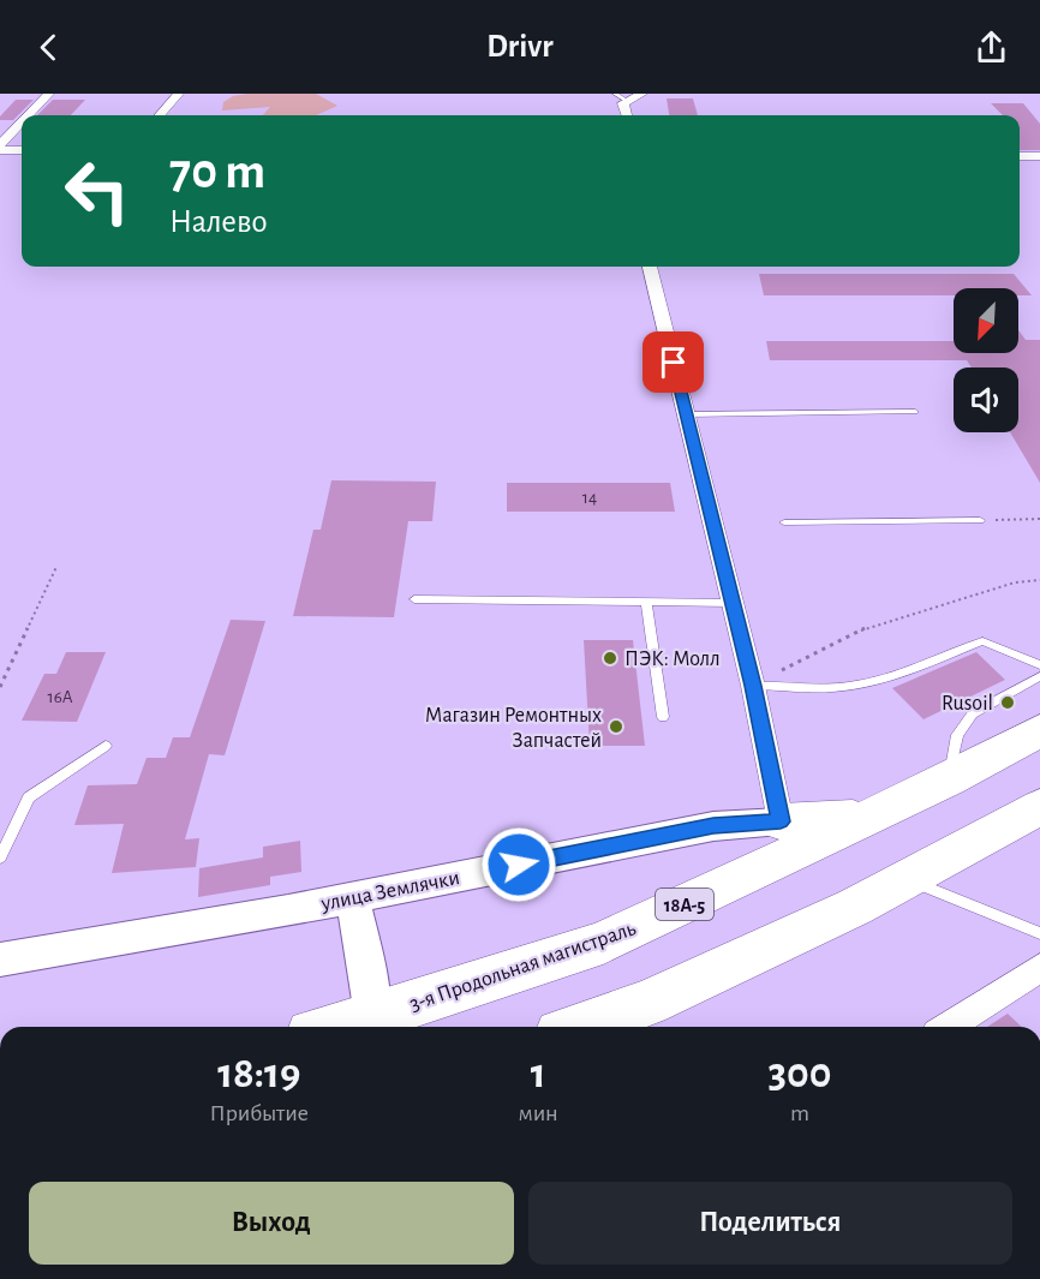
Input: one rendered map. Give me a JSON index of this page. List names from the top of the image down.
{
  "streets": {
    "highway": ["18А-5", "3-я Продольная магистраль"],
    "street": ["улица Землячки"]
  },
  "places": ["ПЭК: Молл", "Rusoil", "Магазин Ремонтных Запчастей"],
  "house_numbers": ["14", "16А"],
  "north": "bottom left",
  "page": {
    "header": "Drivr",
    "turn": ["70 m", "Налево"],
    "eta": [
      "18:19",
      "Прибытие",
      "1",
      "мин",
      "300",
      "m"
    ],
    "buttons": ["Выход", "Поделиться"]
  }
}
